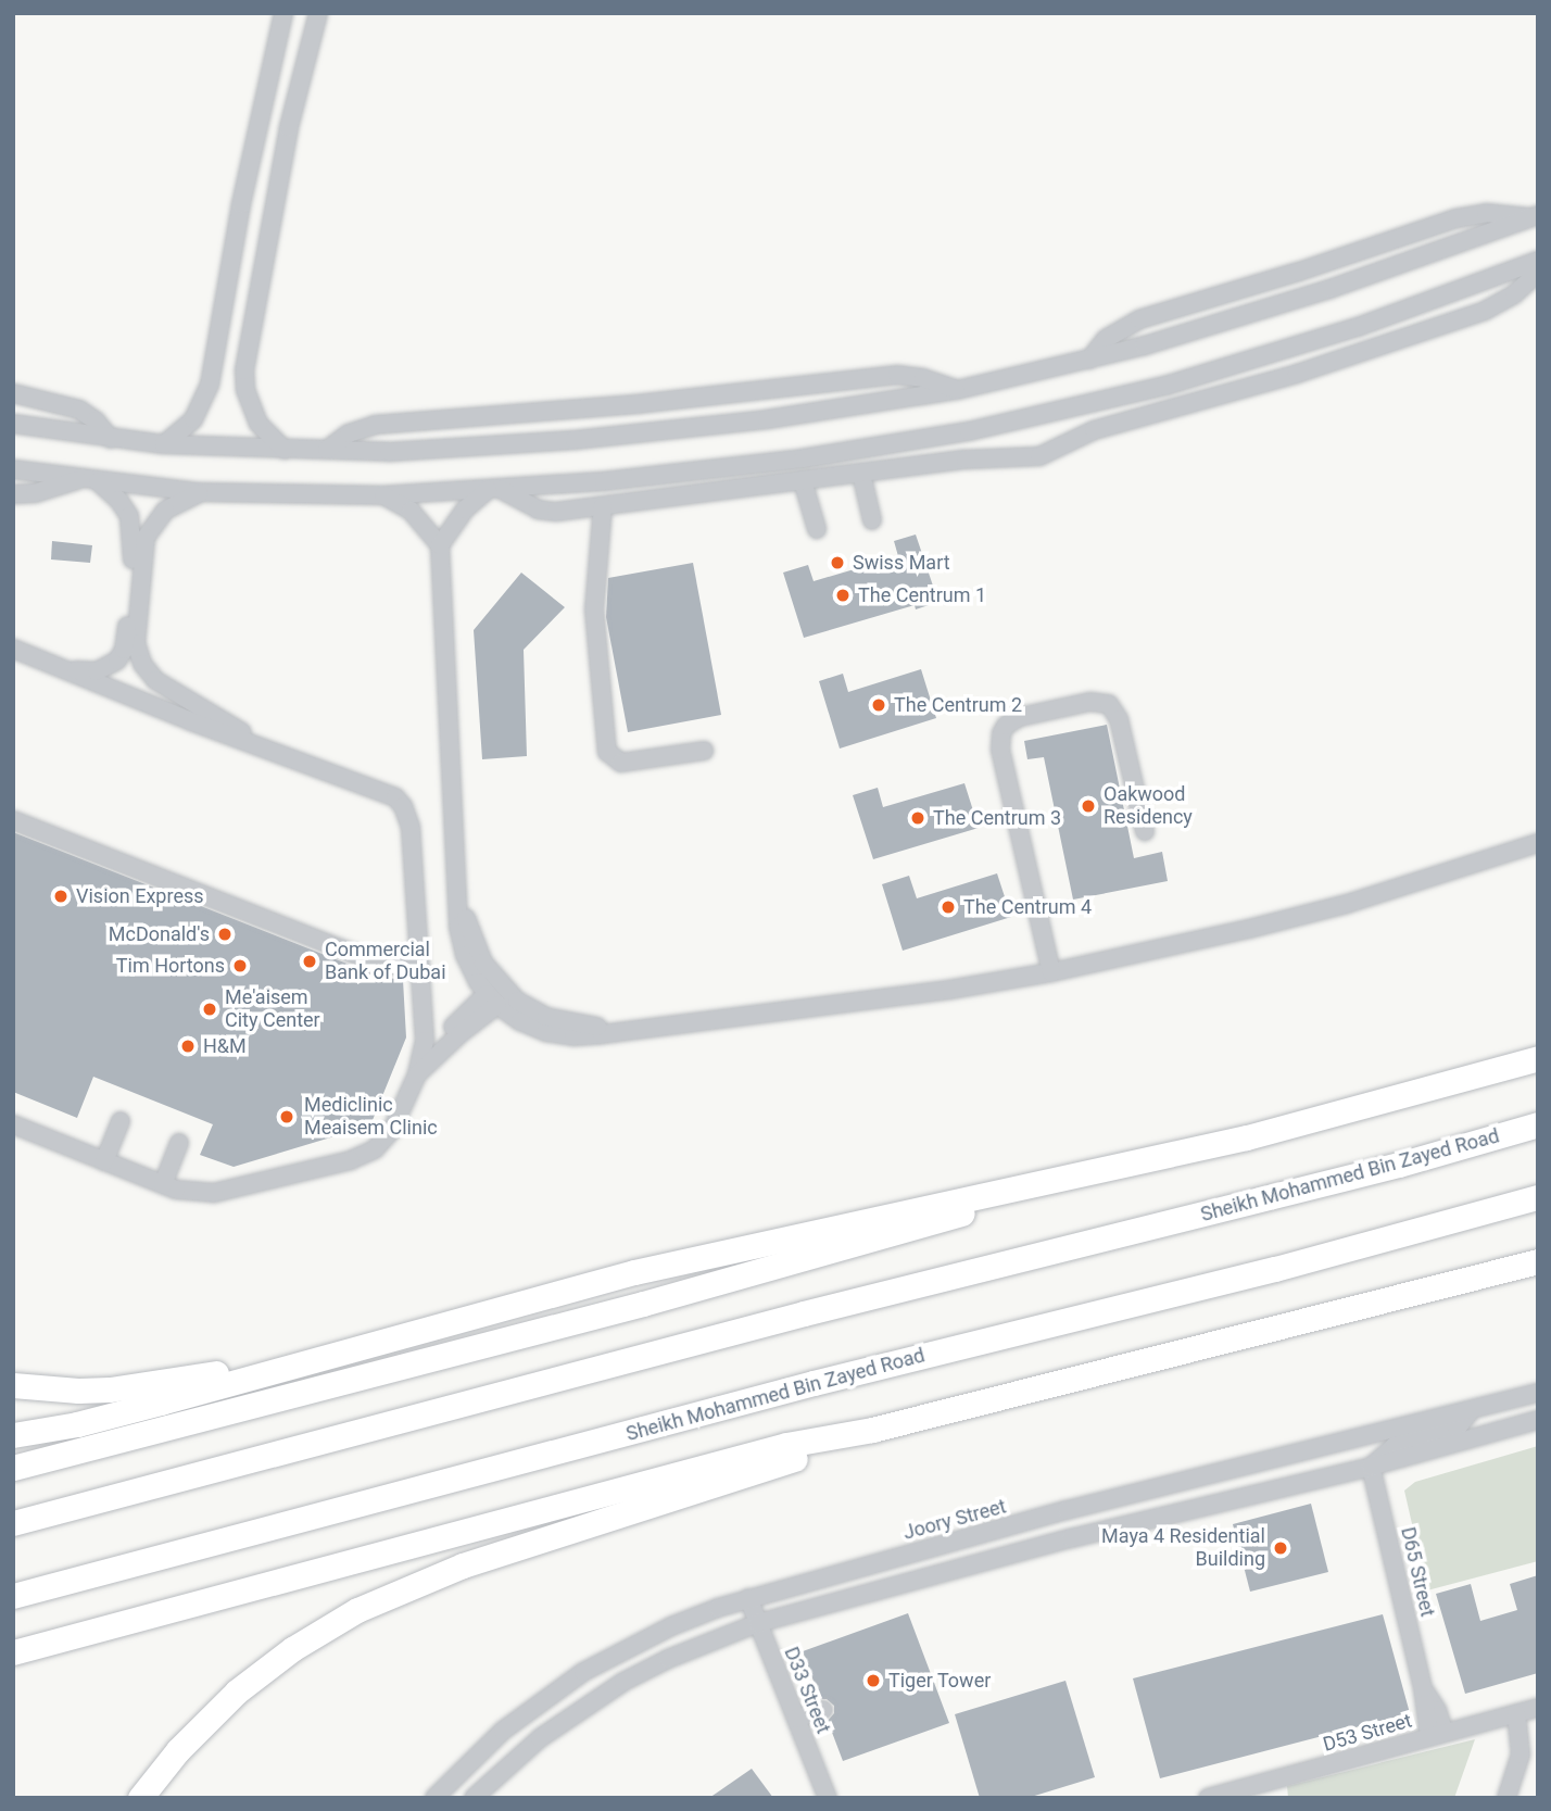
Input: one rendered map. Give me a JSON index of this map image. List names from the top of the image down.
{
  "streets": {
    "highway": ["Sheikh Mohammed Bin Zayed Road"],
    "street": [
      "Joory Street",
      "D65 Street",
      "D33 Street",
      "D53 Street"
    ]
  },
  "crossings": [
    ["Joory Street", "D33 Street"],
    ["D65 Street", "D53 Street"]
  ],
  "places": [
    "Swiss Mart",
    "The Centrum 1",
    "The Centrum 2",
    "Oakwood Residency",
    "The Centrum 3",
    "Vision Express",
    "The Centrum 4",
    "McDonald's",
    "Commercial Bank of Dubai",
    "Tim Hortons",
    "Me'aisem City Center",
    "H&M",
    "Mediclinic Meaisem Clinic",
    "Maya 4 Residential Building",
    "Tiger Tower"
  ]
}
